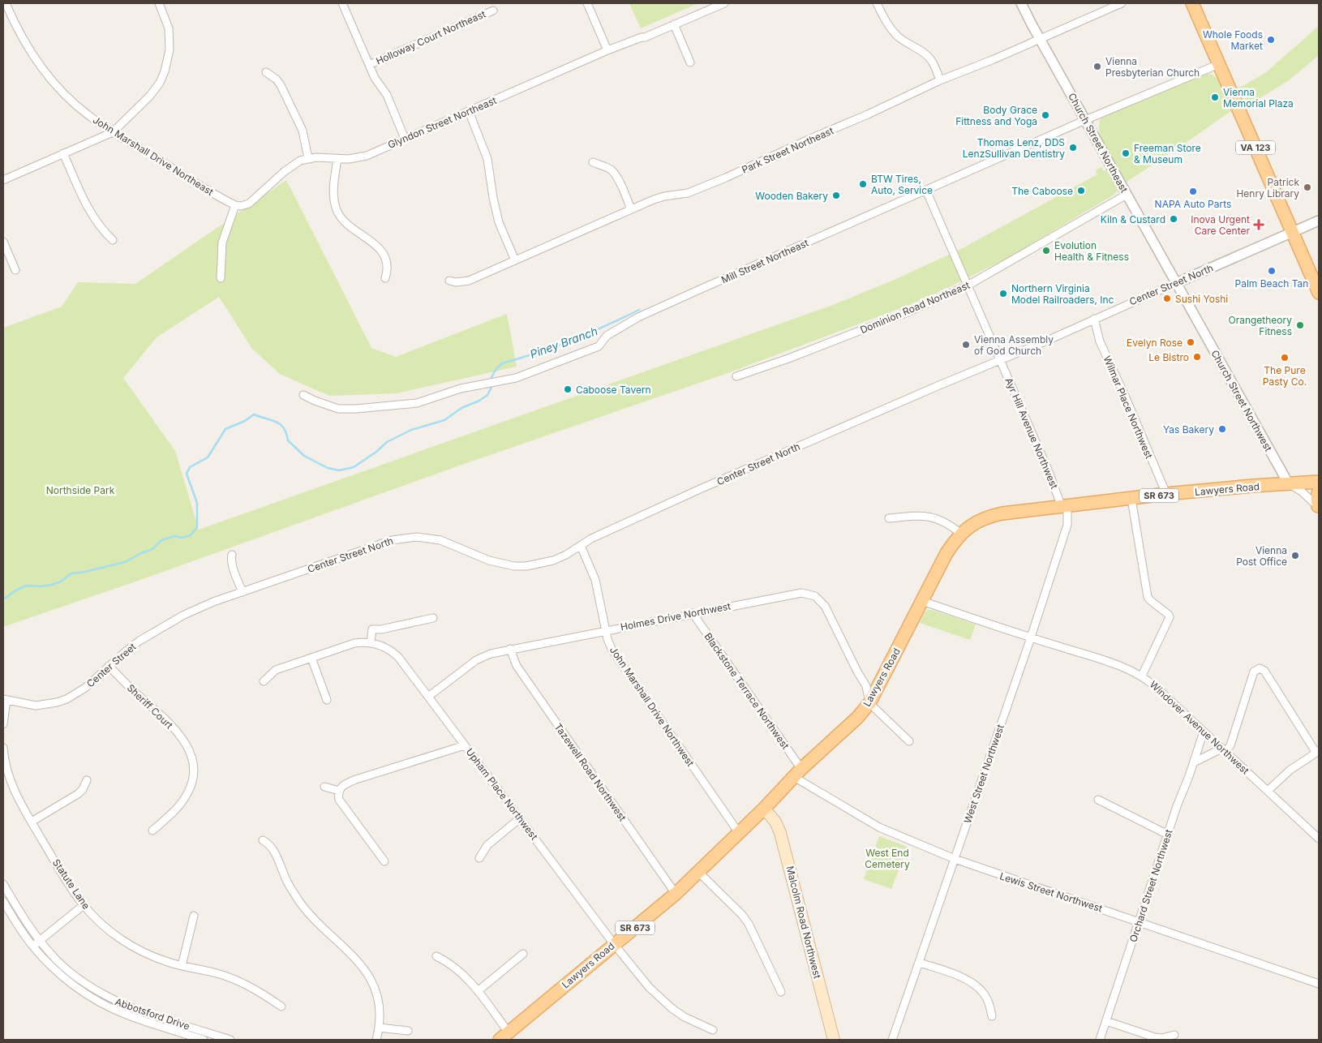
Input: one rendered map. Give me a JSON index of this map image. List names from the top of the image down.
{
  "streets": {
    "main road": [
      "VA 123",
      "Lawyers Road",
      "SR 673",
      "Malcolm Road Northwest"
    ],
    "street": [
      "Holloway Court Northeast",
      "Glyndon Street Northeast",
      "Church Street Northeast",
      "Park Street Northeast",
      "John Marshall Drive Northeast",
      "Mill Street Northeast",
      "Center Street North",
      "Dominion Road Northeast",
      "Church Street Northwest",
      "Wilmar Place Northwest",
      "Ayr Hill Avenue Northwest",
      "Holmes Drive Northwest",
      "Center Street",
      "Blackstone Terrace Northwest",
      "Sheriff Court",
      "John Marshall Drive Northwest",
      "Windover Avenue Northwest",
      "Tazewell Road Northwest",
      "West Street Northwest",
      "Upham Place Northwest",
      "Statute Lane",
      "Orchard Street Northwest",
      "Lewis Street Northwest",
      "Abbotsford Drive"
    ]
  },
  "crossings": [
    ["Glyndon Street Northeast", "John Marshall Drive Northeast"],
    ["Church Street Northeast", "Park Street Northeast"],
    ["Church Street Northeast", "Mill Street Northeast"],
    ["Church Street Northeast", "Center Street North"],
    ["Church Street Northeast", "Dominion Road Northeast"],
    ["Church Street Northeast", "Church Street Northwest"],
    ["VA 123", "Mill Street Northeast"],
    ["VA 123", "Center Street North"],
    ["Mill Street Northeast", "Ayr Hill Avenue Northwest"],
    ["Center Street North", "Church Street Northwest"],
    ["Center Street North", "Wilmar Place Northwest"],
    ["Center Street North", "Ayr Hill Avenue Northwest"],
    ["Center Street North", "Center Street"],
    ["Center Street North", "John Marshall Drive Northwest"],
    ["Dominion Road Northeast", "Ayr Hill Avenue Northwest"],
    ["Church Street Northwest", "Lawyers Road"],
    ["Wilmar Place Northwest", "Lawyers Road"],
    ["Ayr Hill Avenue Northwest", "Lawyers Road"],
    ["Ayr Hill Avenue Northwest", "West Street Northwest"],
    ["Lawyers Road", "Holmes Drive Northwest"],
    ["Lawyers Road", "Blackstone Terrace Northwest"],
    ["Lawyers Road", "John Marshall Drive Northwest"],
    ["Lawyers Road", "Windover Avenue Northwest"],
    ["Lawyers Road", "Tazewell Road Northwest"],
    ["Lawyers Road", "West Street Northwest"],
    ["Lawyers Road", "Upham Place Northwest"],
    ["Lawyers Road", "Lewis Street Northwest"],
    ["Lawyers Road", "Malcolm Road Northwest"],
    ["Holmes Drive Northwest", "Blackstone Terrace Northwest"],
    ["Holmes Drive Northwest", "John Marshall Drive Northwest"],
    ["Holmes Drive Northwest", "Tazewell Road Northwest"],
    ["Holmes Drive Northwest", "Upham Place Northwest"],
    ["Center Street", "Sheriff Court"],
    ["Blackstone Terrace Northwest", "Lewis Street Northwest"],
    ["Windover Avenue Northwest", "West Street Northwest"],
    ["Windover Avenue Northwest", "Orchard Street Northwest"],
    ["West Street Northwest", "Lewis Street Northwest"],
    ["Orchard Street Northwest", "Lewis Street Northwest"]
  ],
  "water": ["Piney Branch"],
  "parks": ["Northside Park", "West End Cemetery"],
  "places": {
    "other": [
      "Whole Foods Market",
      "Vienna Presbyterian Church",
      "Vienna Memorial Plaza",
      "Body Grace Fittness and Yoga",
      "Thomas Lenz, DDS LenzSullivan Dentistry",
      "Freeman Store & Museum",
      "BTW Tires, Auto, Service",
      "Patrick Henry Library",
      "The Caboose",
      "NAPA Auto Parts",
      "Wooden Bakery",
      "Kiln & Custard",
      "Evolution Health & Fitness",
      "Palm Beach Tan",
      "Northern Virginia Model Railroaders, Inc",
      "Sushi Yoshi",
      "Orangetheory Fitness",
      "Evelyn Rose",
      "Vienna Assembly of God Church",
      "Le Bistro",
      "The Pure Pasty Co.",
      "Caboose Tavern",
      "Yas Bakery",
      "Vienna Post Office"
    ],
    "health": ["Inova Urgent Care Center"]
  }
}
